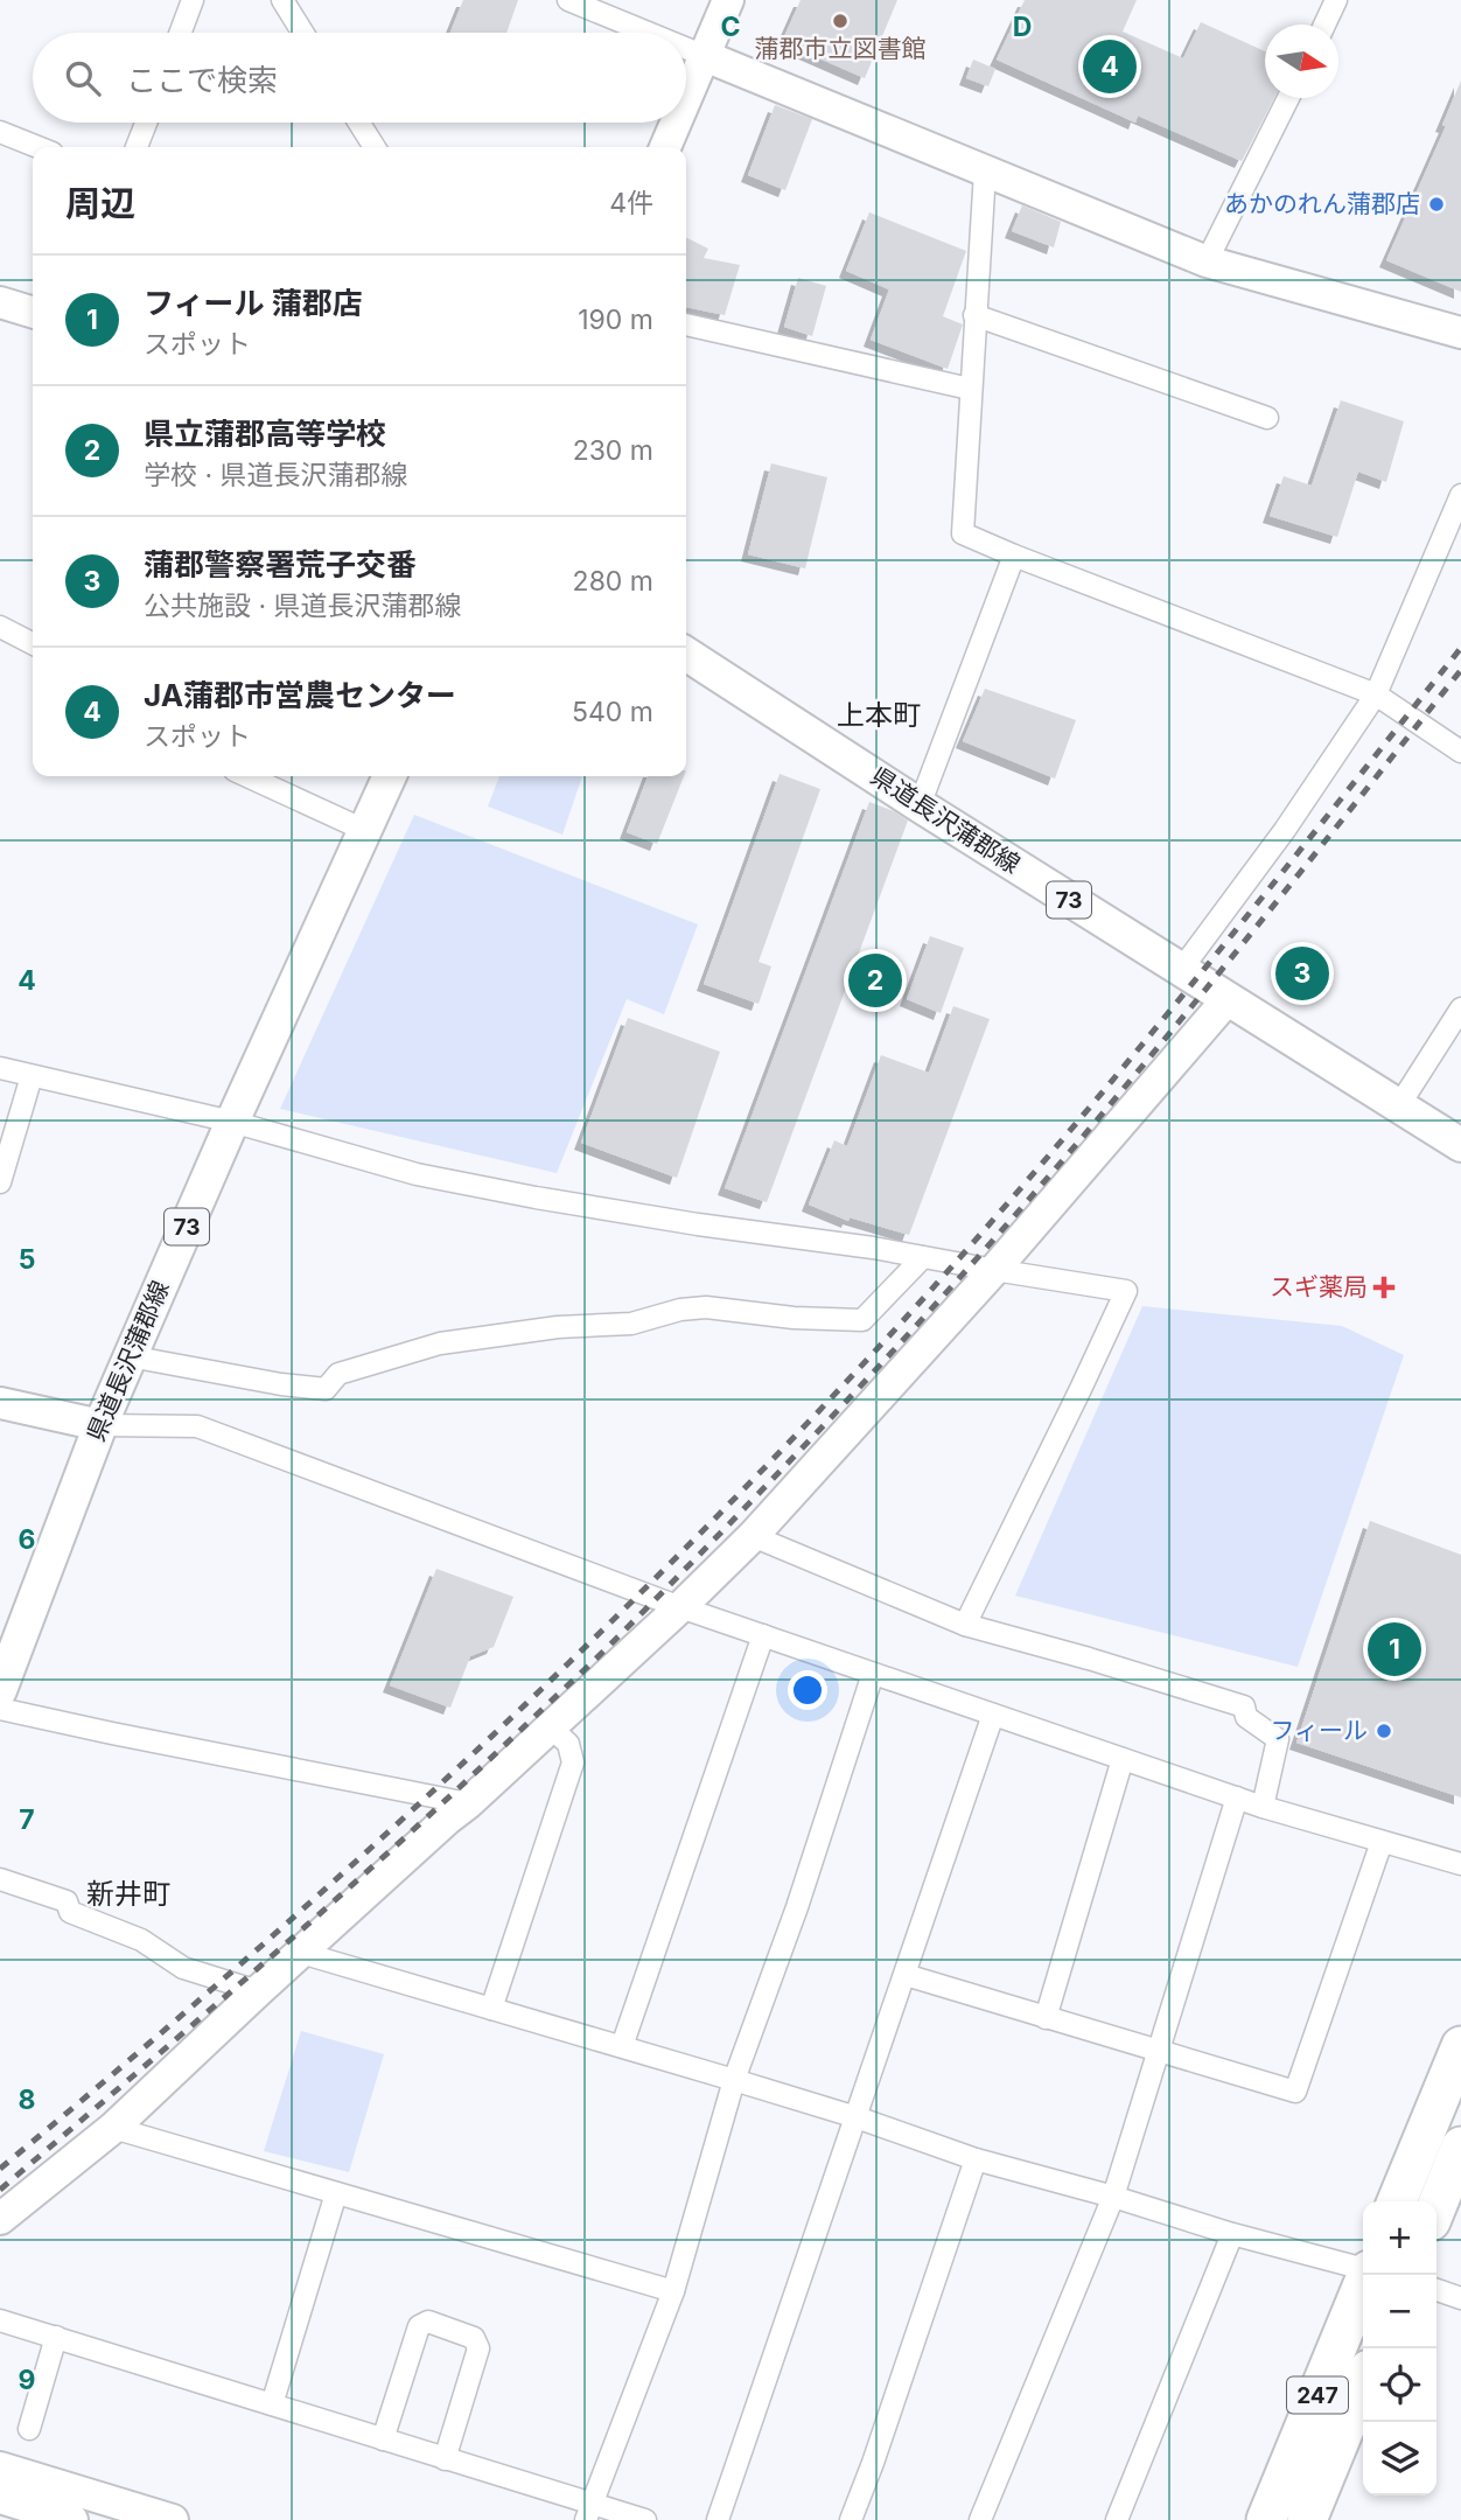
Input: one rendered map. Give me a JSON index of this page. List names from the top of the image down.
{
  "streets": {
    "highway": ["247"],
    "main road": ["県道長沢蒲郡線", "73"]
  },
  "districts": ["上本町", "新井町"],
  "places": {
    "other": ["蒲郡市立図書館", "あかのれん蒲郡店", "フィール"],
    "health": ["スギ薬局"]
  },
  "north": "right",
  "page": {
    "search": "ここで検索",
    "pins": [
      "4",
      "3",
      "2",
      "1"
    ],
    "heading": ["周辺", "4件"],
    "list": [
      {
        "mark": "1",
        "name": "フィール 蒲郡店",
        "note": "スポット",
        "value": "190 m"
      },
      {
        "mark": "2",
        "name": "県立蒲郡高等学校",
        "note": "学校 · 県道長沢蒲郡線",
        "value": "230 m"
      },
      {
        "mark": "3",
        "name": "蒲郡警察署荒子交番",
        "note": "公共施設 · 県道長沢蒲郡線",
        "value": "280 m"
      },
      {
        "mark": "4",
        "name": "JA蒲郡市営農センター",
        "note": "スポット",
        "value": "540 m"
      }
    ],
    "map_buttons": ["+", "−"]
  },
  "grid": {
    "columns": ["C", "D"],
    "rows": [
      "4",
      "5",
      "6",
      "7",
      "8",
      "9"
    ]
  }
}
